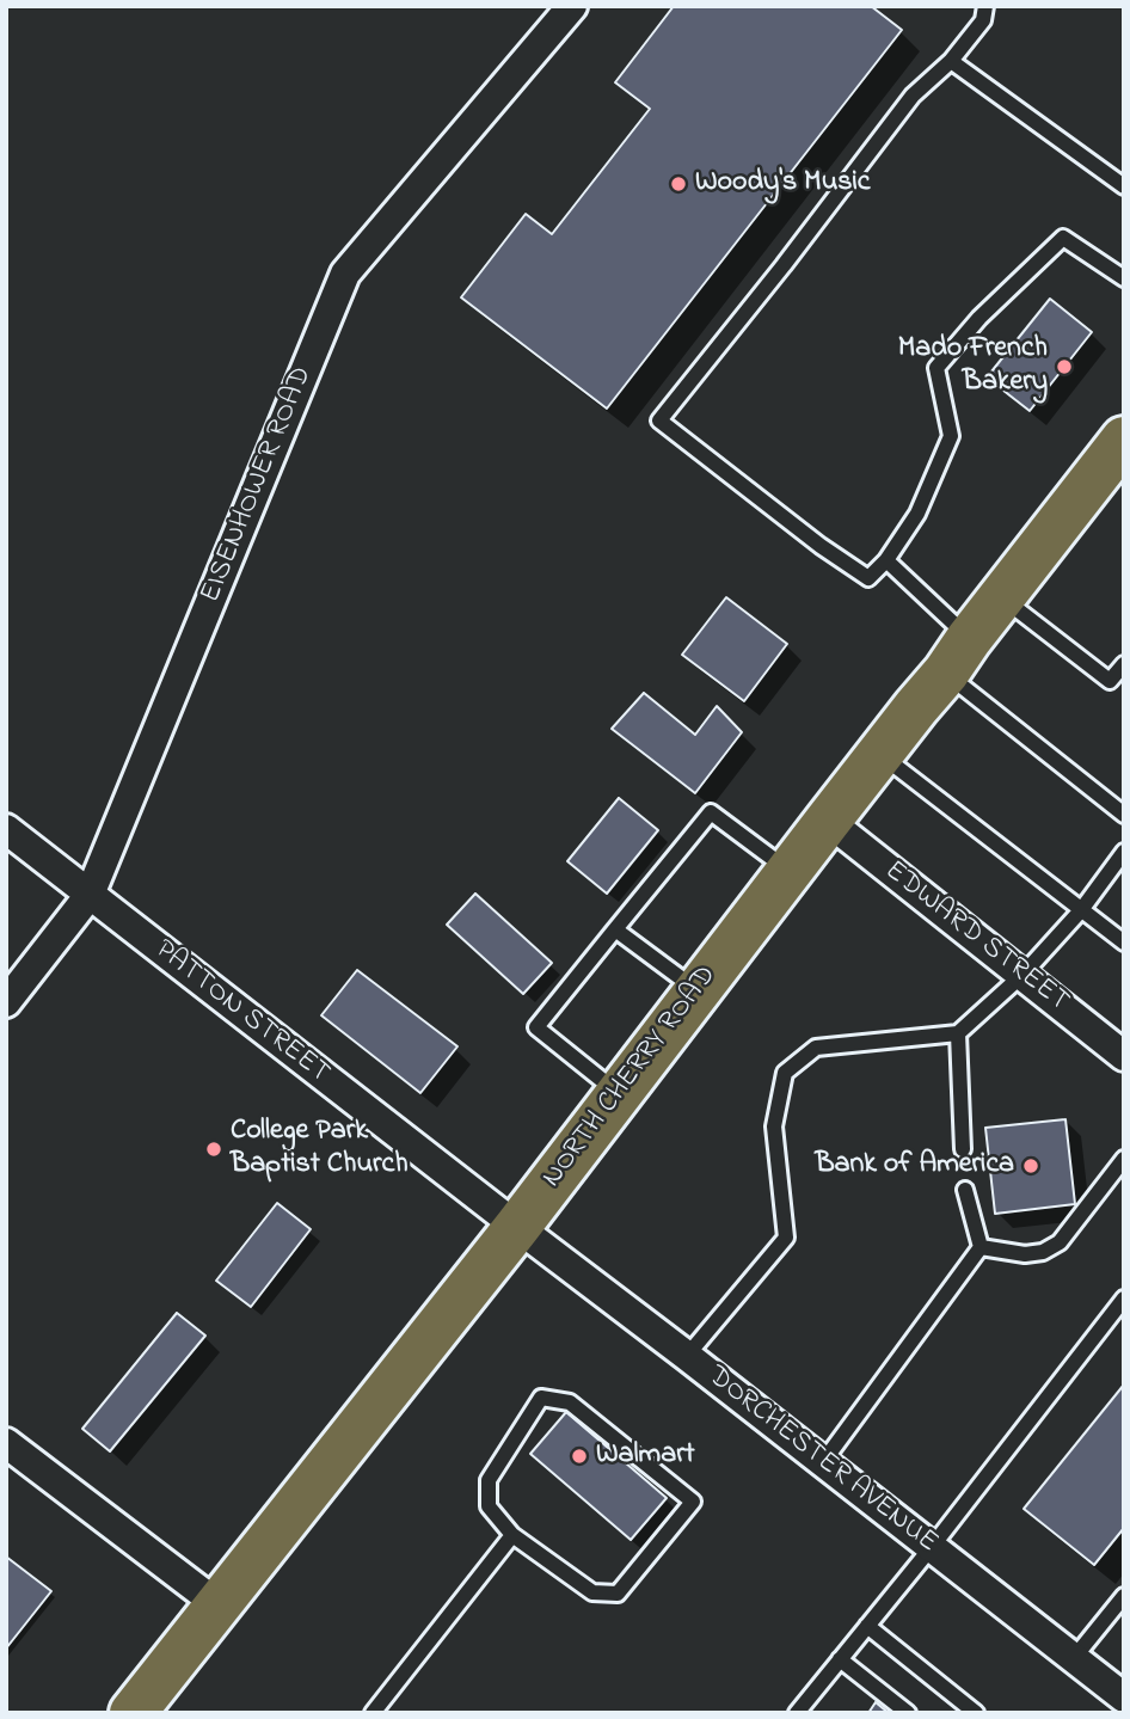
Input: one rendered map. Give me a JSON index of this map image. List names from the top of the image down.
{
  "streets": {
    "main road": ["NORTH CHERRY ROAD"],
    "street": [
      "EISENHOWER ROAD",
      "EDWARD STREET",
      "PATTON STREET",
      "DORCHESTER AVENUE"
    ]
  },
  "crossings": [
    ["EISENHOWER ROAD", "PATTON STREET"],
    ["EDWARD STREET", "NORTH CHERRY ROAD"],
    ["PATTON STREET", "NORTH CHERRY ROAD"],
    ["PATTON STREET", "DORCHESTER AVENUE"],
    ["NORTH CHERRY ROAD", "DORCHESTER AVENUE"]
  ],
  "places": [
    "Woody's Music",
    "Mado French Bakery",
    "College Park Baptist Church",
    "Bank of America",
    "Walmart"
  ]
}
